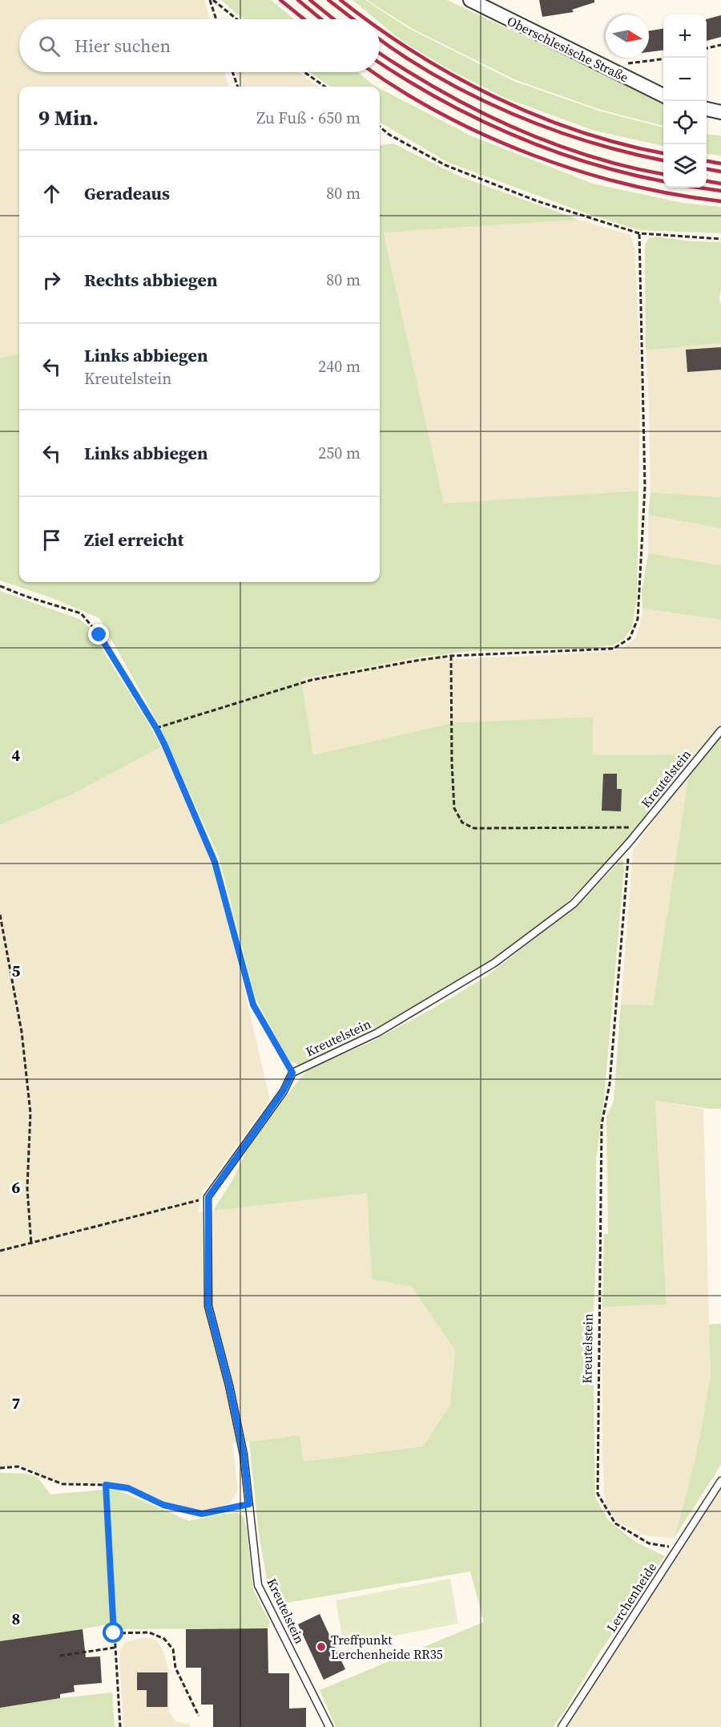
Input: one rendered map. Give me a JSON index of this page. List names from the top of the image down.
{
  "streets": {
    "street": ["Oberschlesische Straße"],
    "lane": ["Kreutelstein", "Lerchenheide"]
  },
  "crossings": [
    ["Kreutelstein", "Lerchenheide"]
  ],
  "places": ["Treffpunkt Lerchenheide RR35"],
  "north": "right",
  "page": {
    "map_buttons": ["+", "−"],
    "search": "Hier suchen",
    "heading": ["9 Min.", "Zu Fuß · 650 m"],
    "list": [
      ["Geradeaus", "80 m"],
      ["Rechts abbiegen", "80 m"],
      ["Links abbiegen", "Kreutelstein", "240 m"],
      ["Links abbiegen", "250 m"],
      "Ziel erreicht"
    ]
  },
  "grid": {
    "rows": [
      "4",
      "5",
      "6",
      "7",
      "8"
    ]
  }
}
